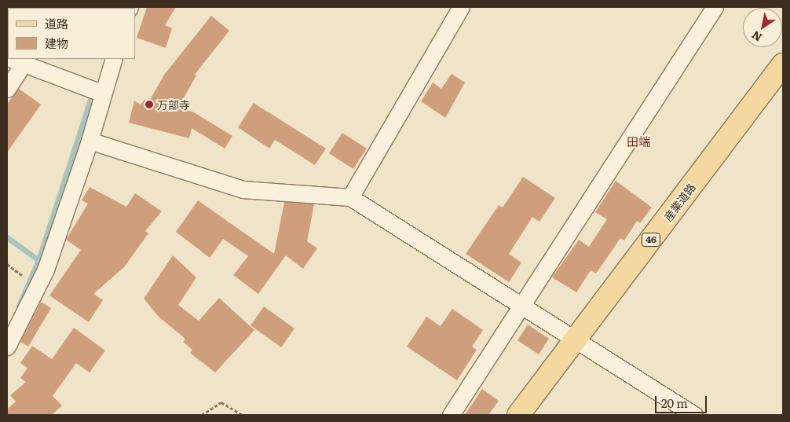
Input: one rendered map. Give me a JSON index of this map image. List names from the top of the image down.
{
  "streets": {
    "main road": ["産業道路", "46"]
  },
  "districts": ["田端"],
  "places": ["万部寺"],
  "legend": ["道路", "建物"],
  "scale_bar": "20 m",
  "north": "bottom left"
}
